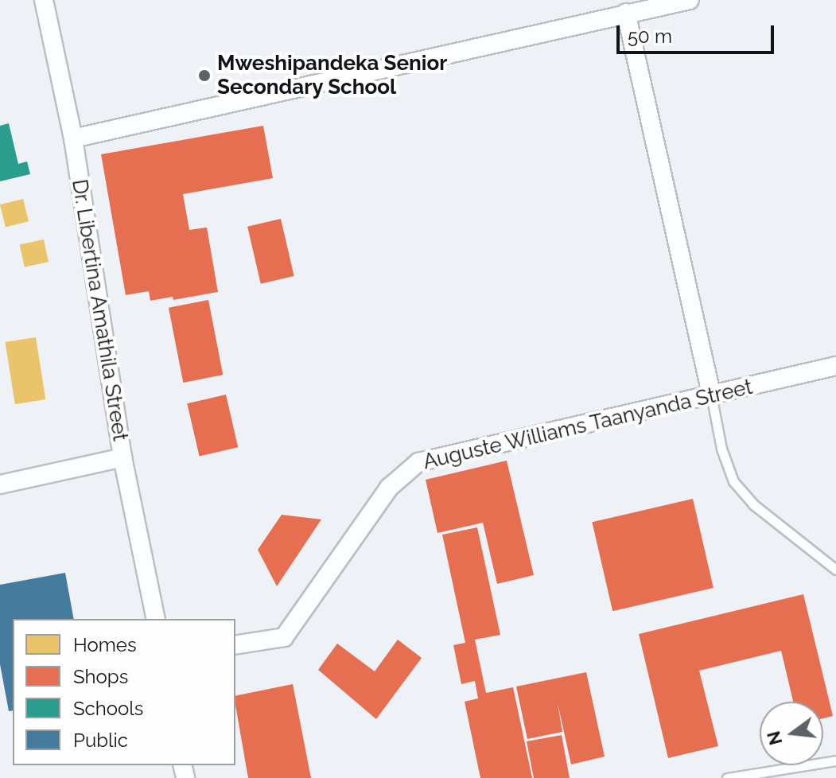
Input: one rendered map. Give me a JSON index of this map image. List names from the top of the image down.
{
  "streets": {
    "street": ["Dr. Libertina Amathila Street", "Auguste Williams Taanyanda Street"]
  },
  "places": ["Mweshipandeka Senior Secondary School"],
  "legend": [
    "Homes",
    "Shops",
    "Schools",
    "Public"
  ],
  "scale_bar": "50 m",
  "north": "left"
}
